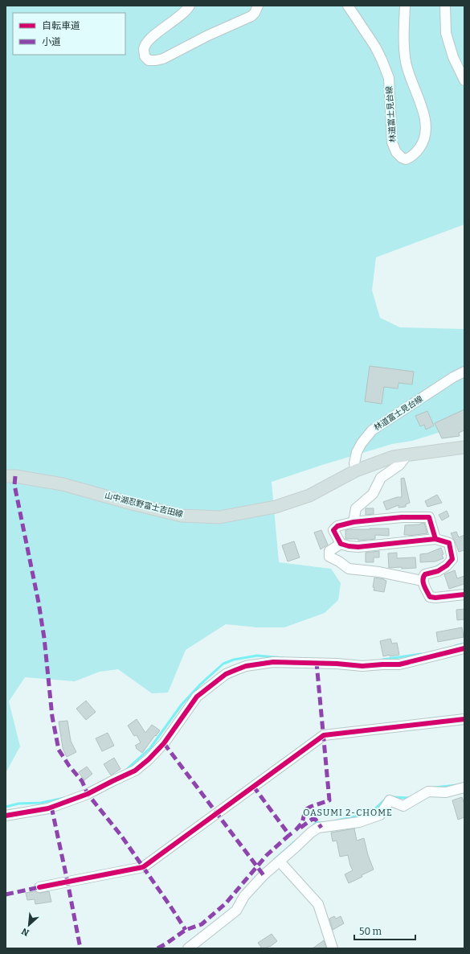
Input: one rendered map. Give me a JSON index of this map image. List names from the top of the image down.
{
  "streets": {
    "main road": ["山中湖忍野富士吉田線"],
    "street": ["林道富士見台線"]
  },
  "crossings": [
    ["林道富士見台線", "山中湖忍野富士吉田線"]
  ],
  "districts": ["OASUMI 2-CHOME"],
  "legend": ["自転車道", "小道"],
  "scale_bar": "50 m",
  "north": "bottom left"
}
